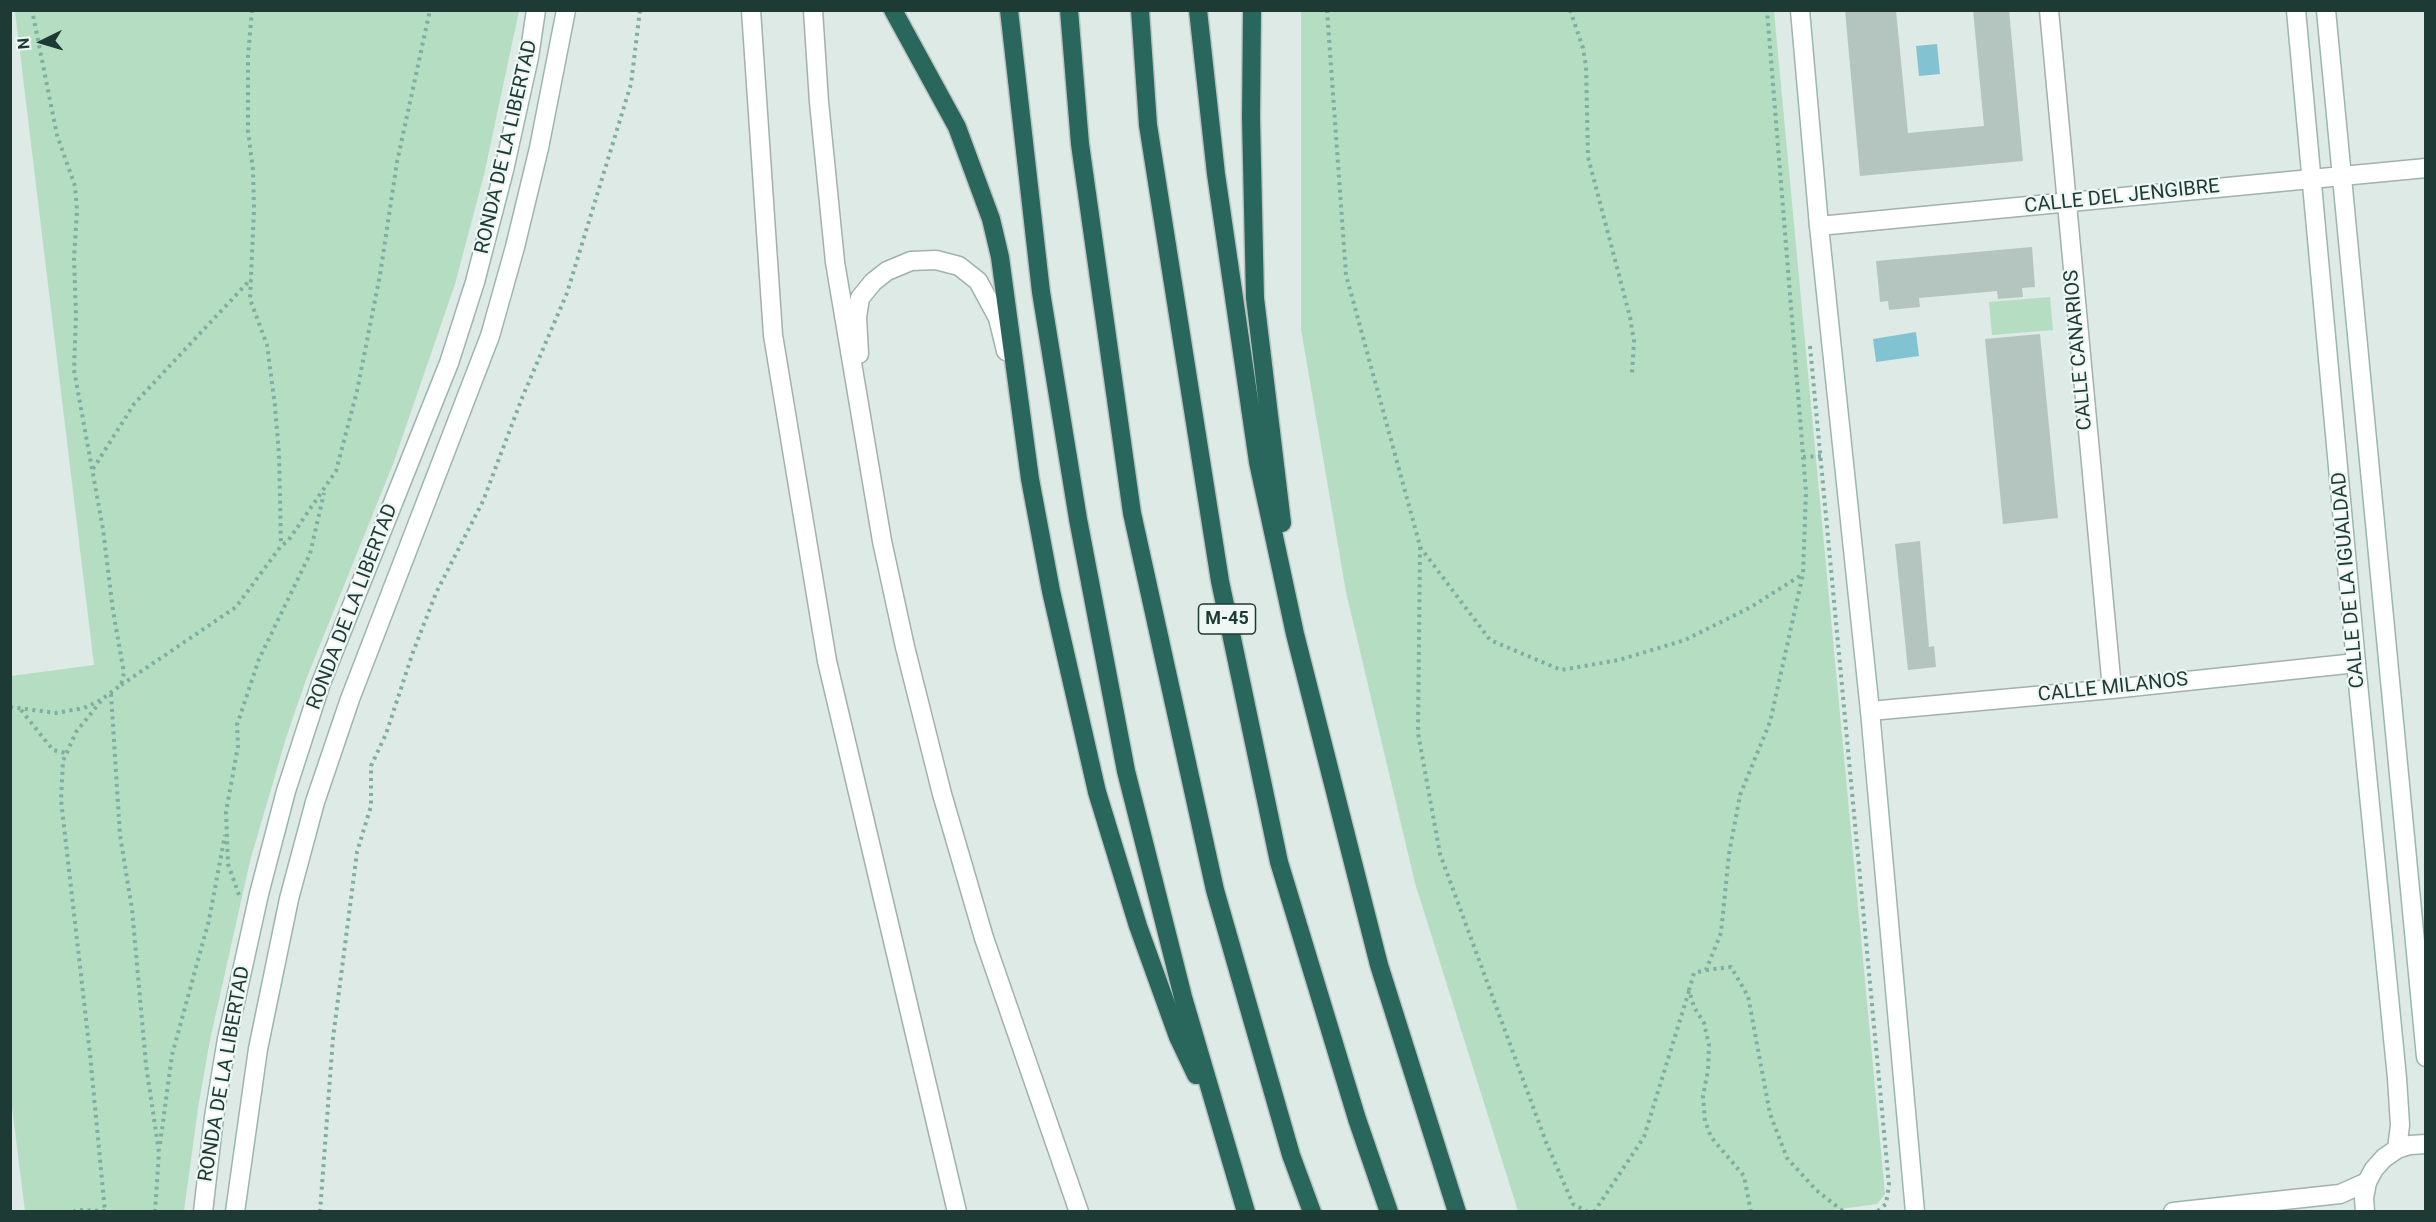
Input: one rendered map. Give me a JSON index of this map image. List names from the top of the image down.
{
  "streets": {
    "highway": ["M-45"],
    "street": [
      "RONDA DE LA LIBERTAD",
      "CALLE DEL JENGIBRE",
      "CALLE CANARIOS",
      "CALLE DE LA IGUALDAD",
      "CALLE MILANOS"
    ]
  },
  "crossings": [
    ["CALLE DEL JENGIBRE", "CALLE CANARIOS"],
    ["CALLE DEL JENGIBRE", "CALLE DE LA IGUALDAD"],
    ["CALLE CANARIOS", "CALLE MILANOS"],
    ["CALLE DE LA IGUALDAD", "CALLE MILANOS"]
  ],
  "north": "left"
}
